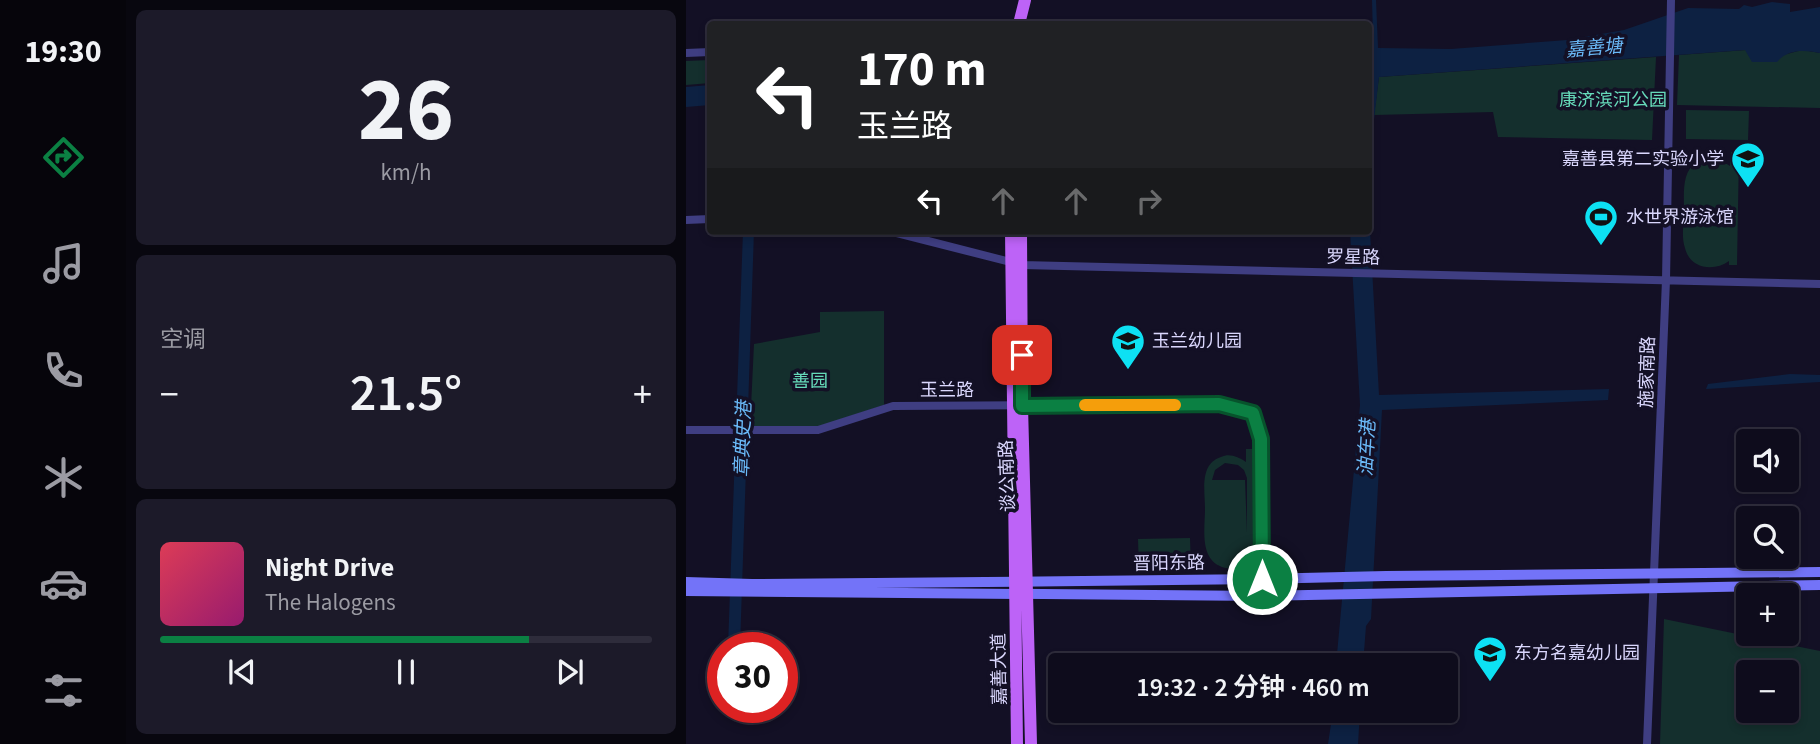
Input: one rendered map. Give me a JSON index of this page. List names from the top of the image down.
{
  "streets": {
    "main road": ["谈公南路", "晋阳东路", "嘉善大道"],
    "street": ["罗星路", "施家南路", "玉兰路"]
  },
  "crossings": [
    ["罗星路", "施家南路"],
    ["罗星路", "谈公南路"],
    ["施家南路", "晋阳东路"],
    ["玉兰路", "谈公南路"],
    ["玉兰路", "晋阳东路"],
    ["谈公南路", "晋阳东路"],
    ["谈公南路", "嘉善大道"],
    ["晋阳东路", "嘉善大道"]
  ],
  "water": ["嘉善塘", "章典史港", "油车港"],
  "parks": ["康济滨河公园", "善园"],
  "places": {
    "school or university": ["嘉善县第二实验小学", "玉兰幼儿园", "东方名嘉幼儿园"],
    "sports": ["水世界游泳馆"]
  },
  "page": {
    "tabs": "19:30",
    "tile": [
      ["26", "km/h"],
      "空调"
    ],
    "turn": ["170 m", "玉兰路"],
    "heat": ["−", "21.5°", "+"],
    "map_buttons": ["+", "−"],
    "song": ["Night Drive", "The Halogens"],
    "limit": "30",
    "trip": "19:32 · 2 分钟 · 460 m"
  }
}
